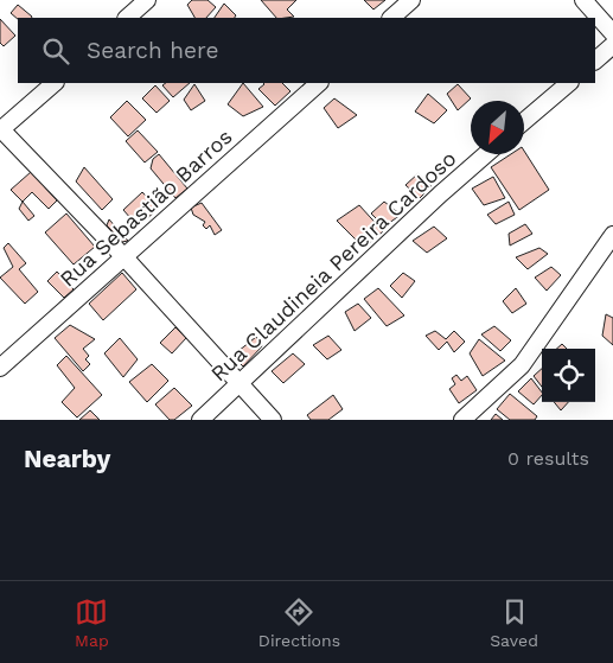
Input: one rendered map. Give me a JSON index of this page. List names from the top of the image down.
{
  "streets": {
    "street": ["Rua Sebastião Barros", "Rua Claudineia Pereira Cardoso"]
  },
  "north": "bottom left",
  "page": {
    "search": "Search here",
    "heading": ["Nearby", "0 results"],
    "nav": ["Map", "Directions", "Saved"]
  }
}
